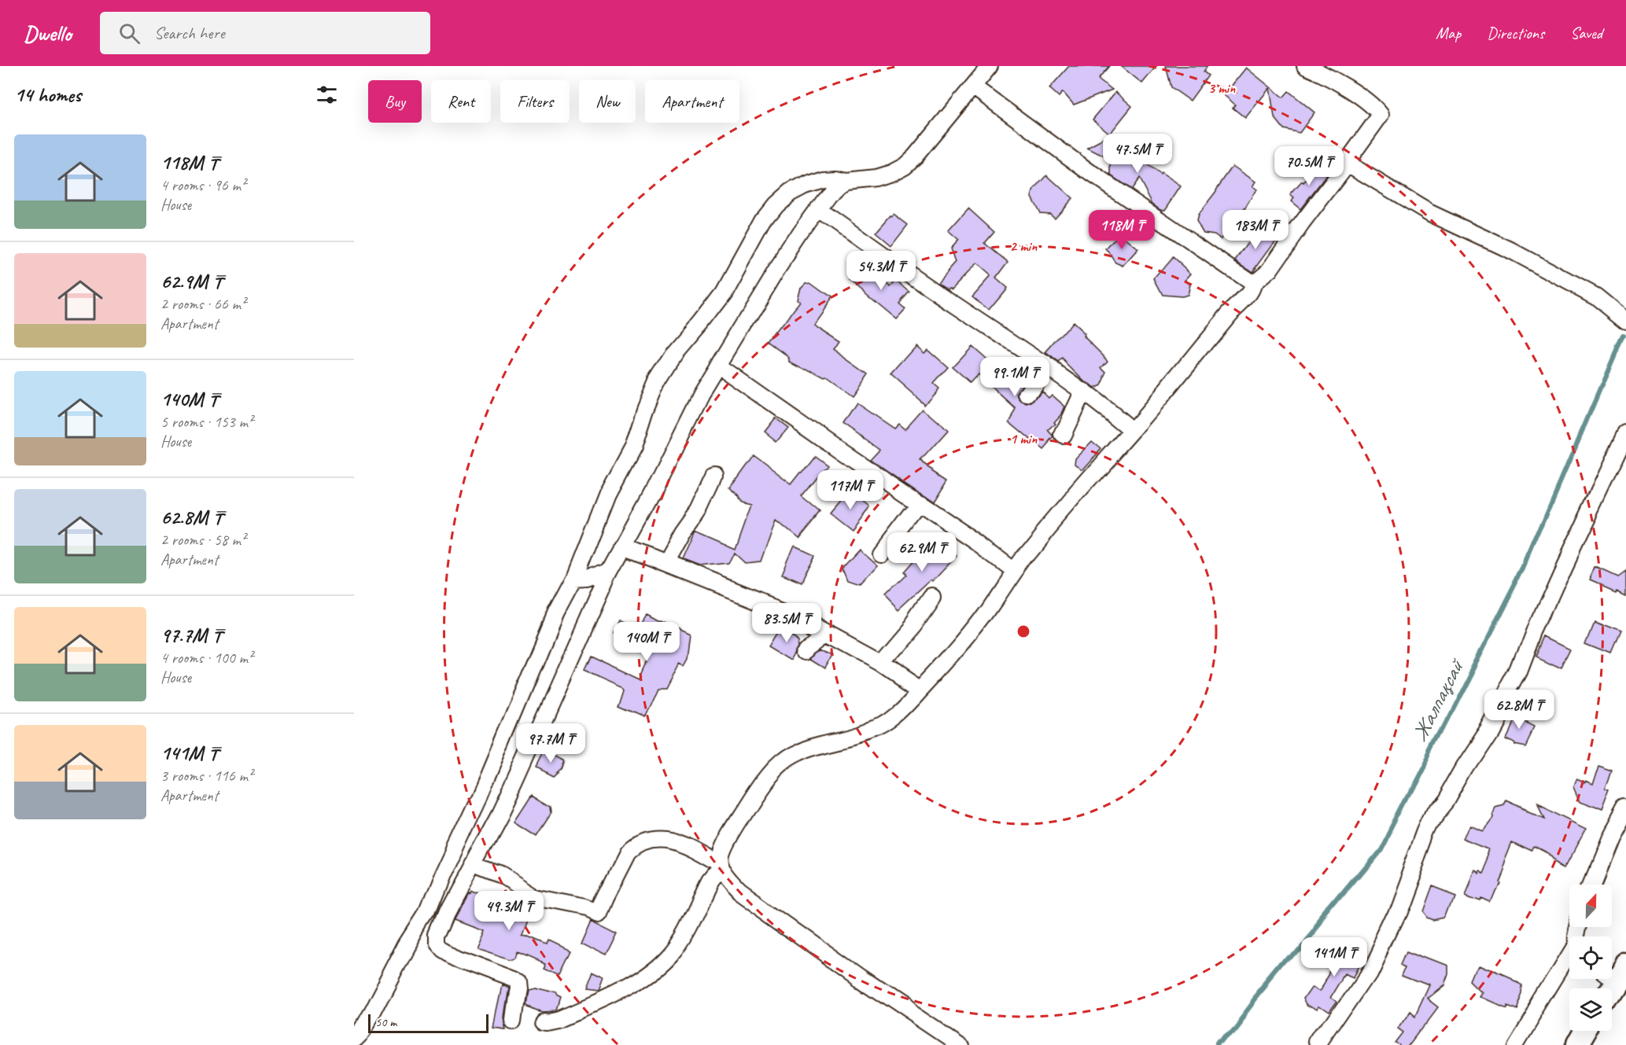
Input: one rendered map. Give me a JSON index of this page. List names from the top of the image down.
{
  "water": ["Жалпақсай"],
  "scale_bar": "50 m",
  "north": "top",
  "page": {
    "header": "Dwello",
    "search": "Search here",
    "nav": ["Map", "Directions", "Saved"],
    "heading": "14 homes",
    "chip": [
      "Buy",
      "Rent",
      "Filters",
      "New",
      "Apartment"
    ],
    "list": [
      {
        "name": "118M ₸",
        "note": "4 rooms · 96 m² · House"
      },
      {
        "name": "62.9M ₸",
        "note": "2 rooms · 66 m² · Apartment"
      },
      {
        "name": "140M ₸",
        "note": "5 rooms · 153 m² · House"
      },
      {
        "name": "62.8M ₸",
        "note": "2 rooms · 58 m² · Apartment"
      },
      {
        "name": "97.7M ₸",
        "note": "4 rooms · 100 m² · House"
      },
      {
        "name": "141M ₸",
        "note": "3 rooms · 116 m² · Apartment"
      }
    ],
    "price": [
      "47.5M ₸",
      "70.5M ₸",
      "118M ₸",
      "183M ₸",
      "54.3M ₸",
      "99.1M ₸",
      "117M ₸",
      "62.9M ₸",
      "83.5M ₸",
      "140M ₸",
      "62.8M ₸",
      "97.7M ₸",
      "49.3M ₸",
      "141M ₸"
    ],
    "scale": "50 m"
  },
  "rings": ["3 min", "2 min", "1 min"]
}
